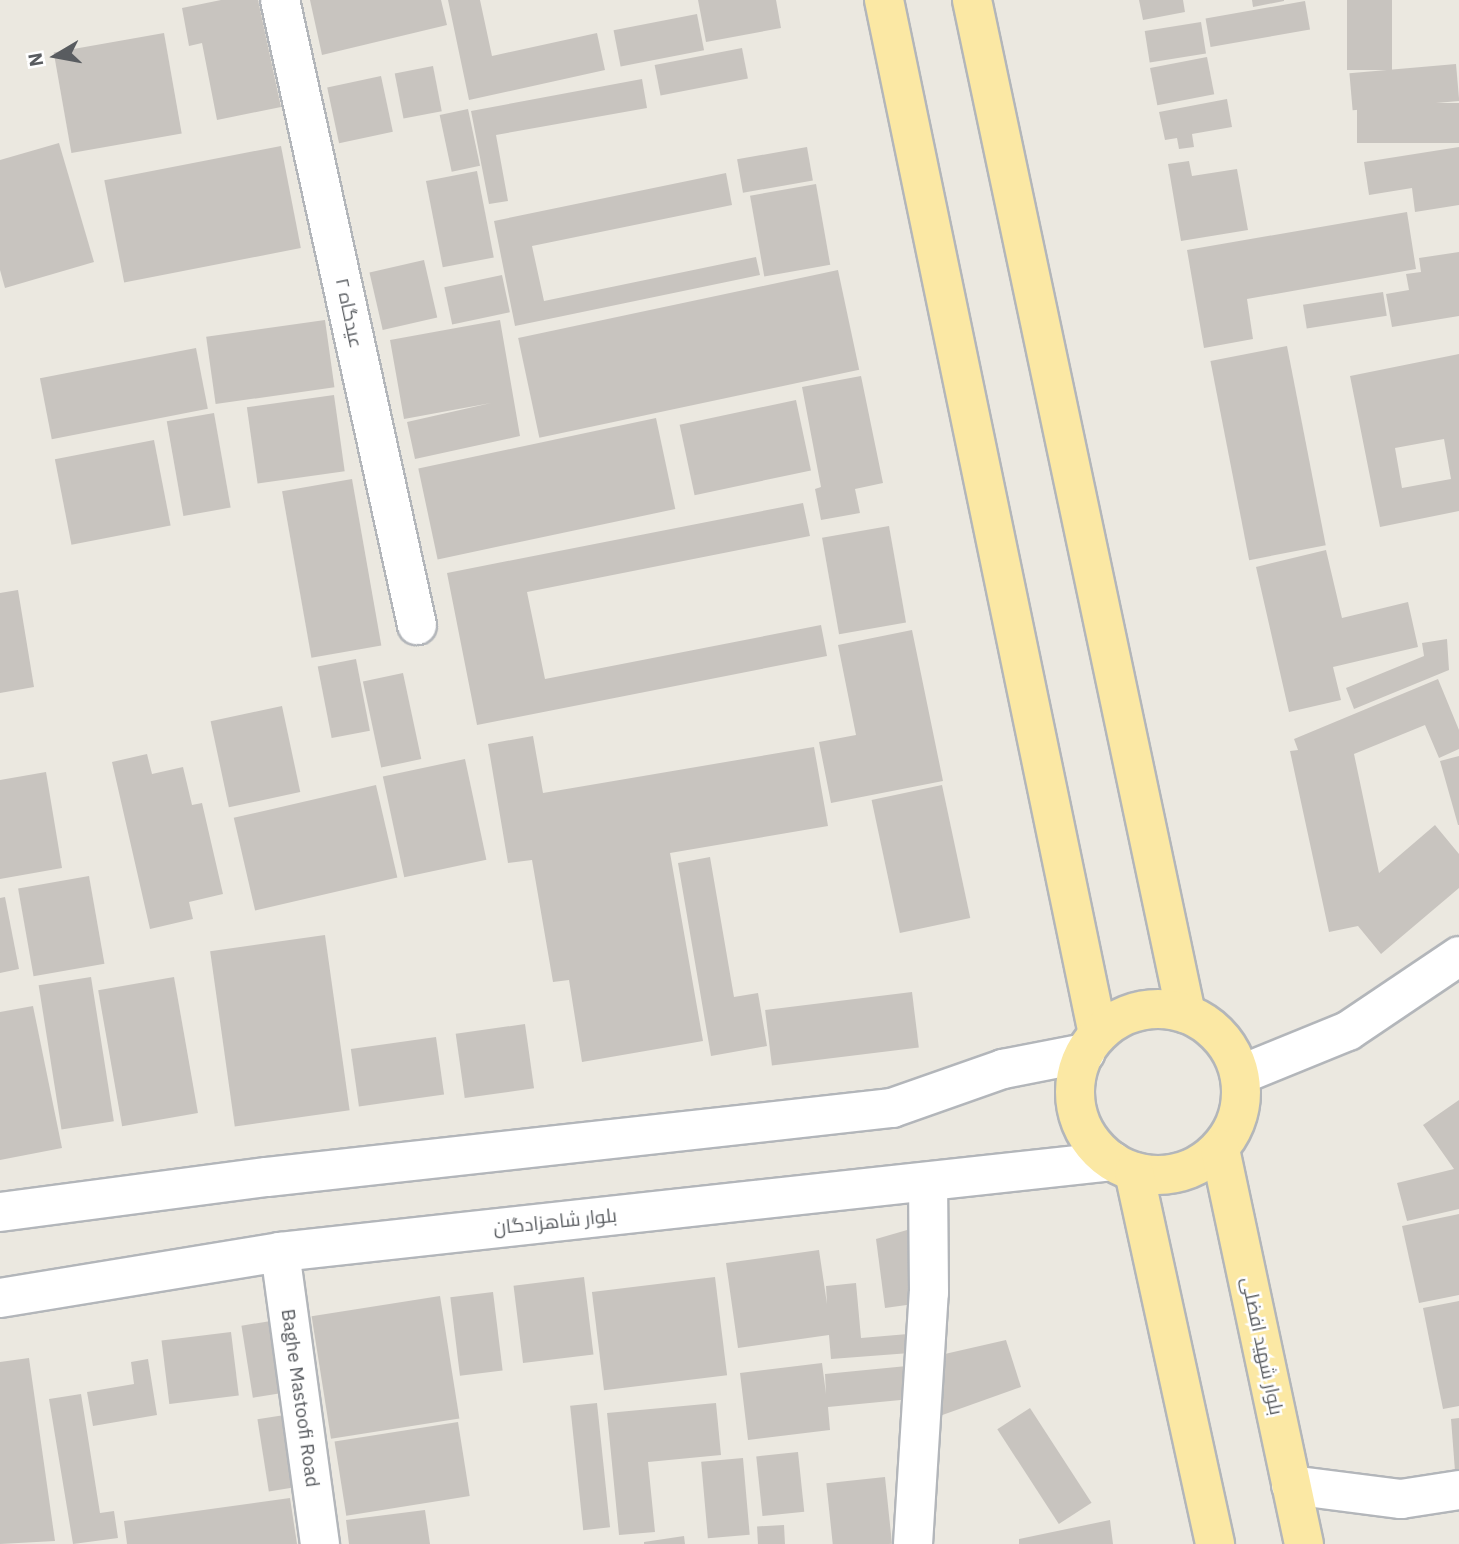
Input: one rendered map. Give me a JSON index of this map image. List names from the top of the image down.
{
  "streets": {
    "main road": [
      "عیدگاه ۲",
      "بلوار شاهزادگان",
      "بلوار شهید افضلی",
      "Baghe Mastoofi Road"
    ]
  },
  "crossings": [
    ["بلوار شاهزادگان", "بلوار شهید افضلی"],
    ["بلوار شاهزادگان", "Baghe Mastoofi Road"]
  ],
  "north": "left"
}
